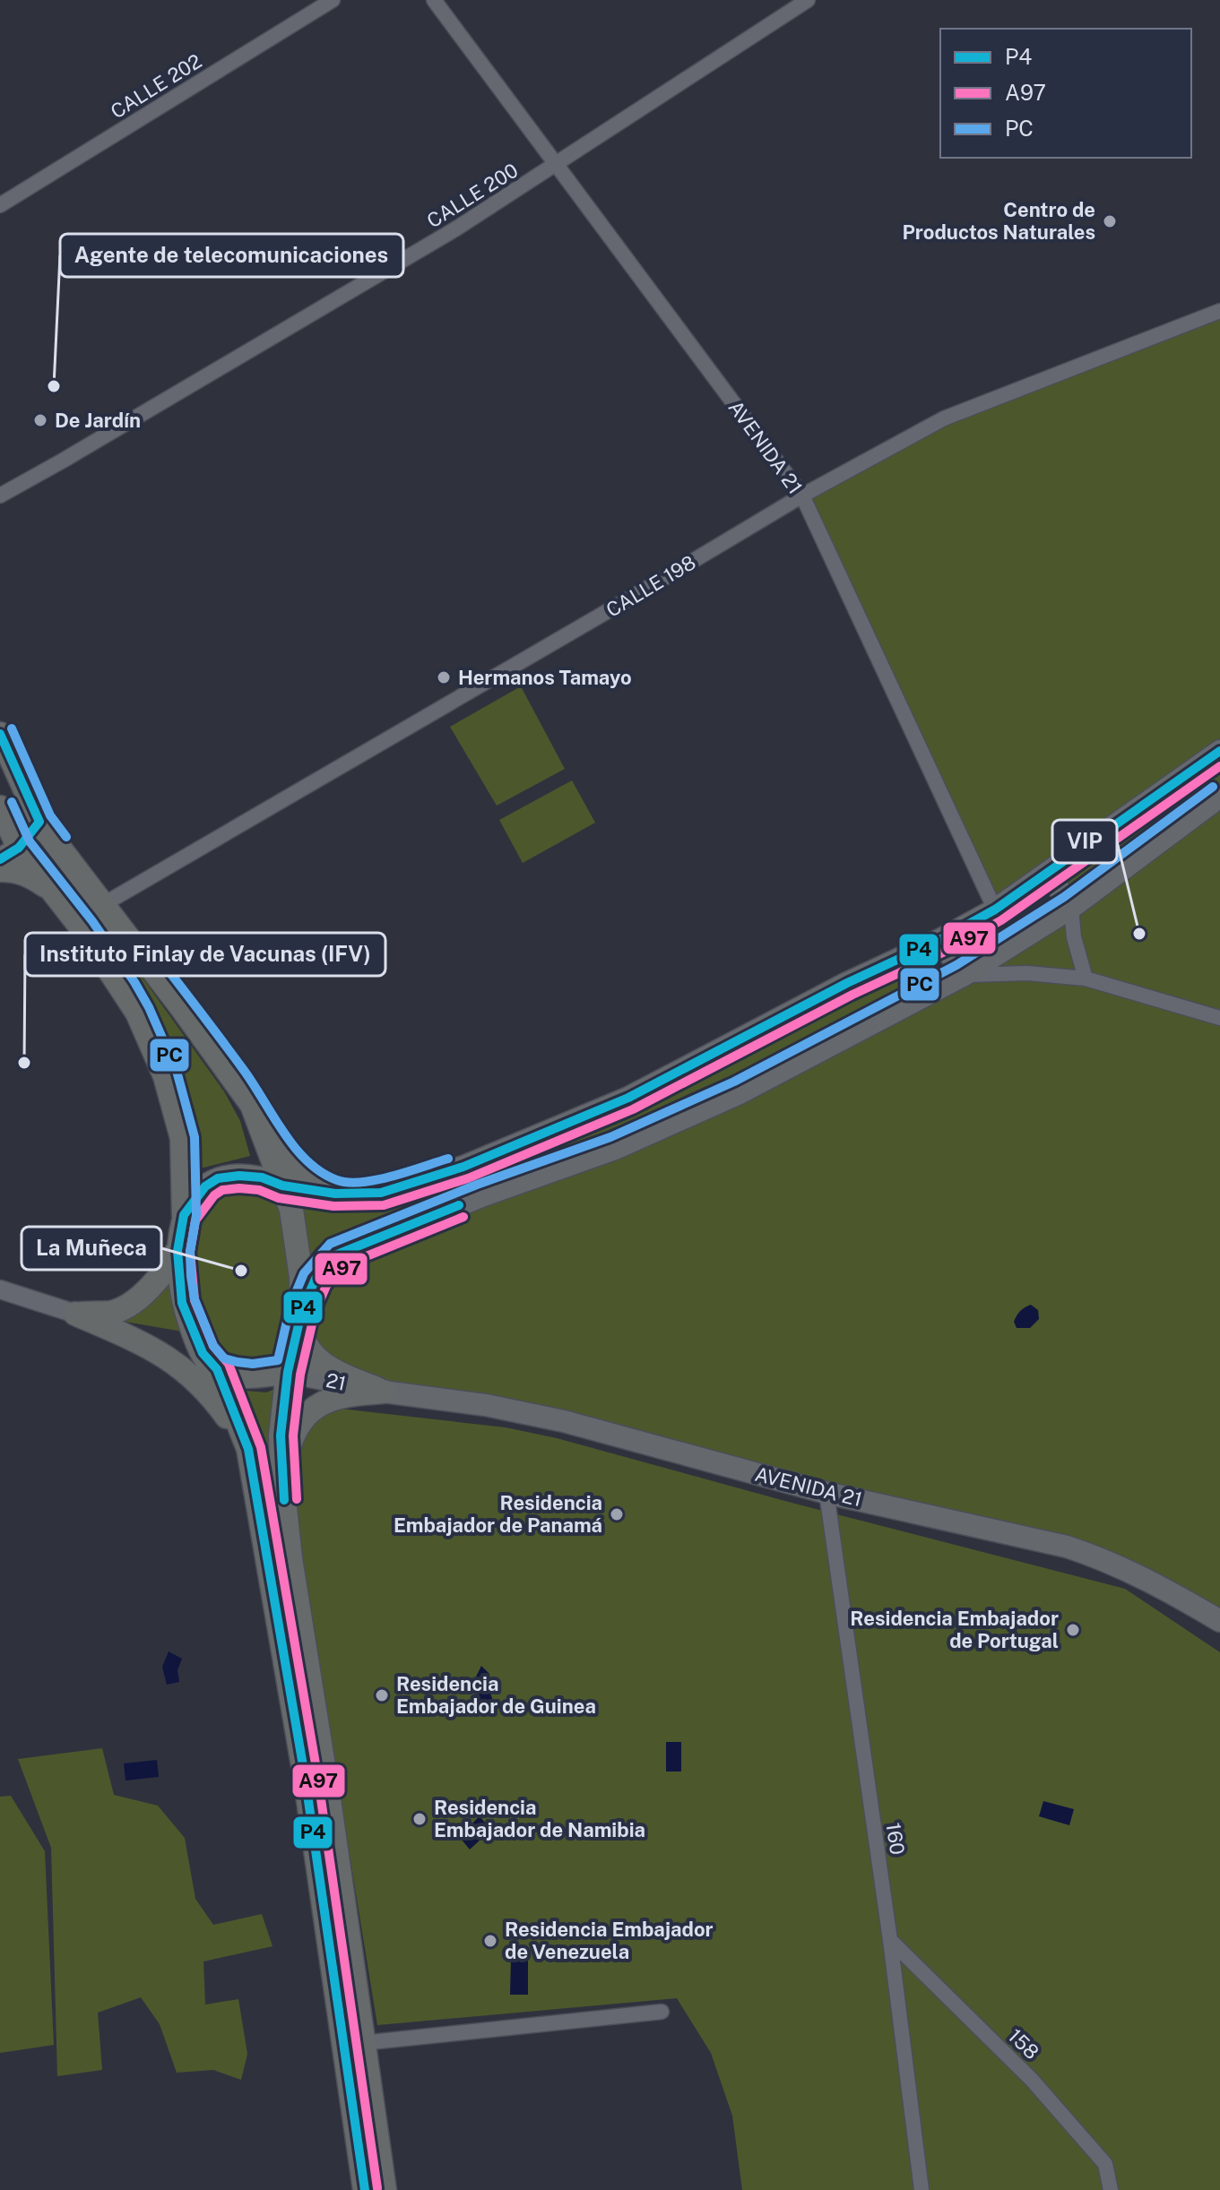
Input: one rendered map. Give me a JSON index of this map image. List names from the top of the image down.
{
  "streets": {
    "main road": ["AVENIDA 21", "21"],
    "street": [
      "CALLE 202",
      "CALLE 200",
      "CALLE 198",
      "160",
      "158"
    ]
  },
  "crossings": [
    ["CALLE 200", "AVENIDA 21"],
    ["AVENIDA 21", "CALLE 198"],
    ["AVENIDA 21", "21"],
    ["AVENIDA 21", "160"],
    ["160", "158"]
  ],
  "places": [
    "Centro de Productos Naturales",
    "Agente de telecomunicaciones",
    "De Jardín",
    "Hermanos Tamayo",
    "VIP",
    "Instituto Finlay de Vacunas (IFV)",
    "La Muñeca",
    "Residencia Embajador de Panamá",
    "Residencia Embajador de Portugal",
    "Residencia Embajador de Guinea",
    "Residencia Embajador de Namibia",
    "Residencia Embajador de Venezuela"
  ],
  "lines": ["transit line PC", "transit line P4", "transit line A97"],
  "legend": ["P4", "A97", "PC"]
}
